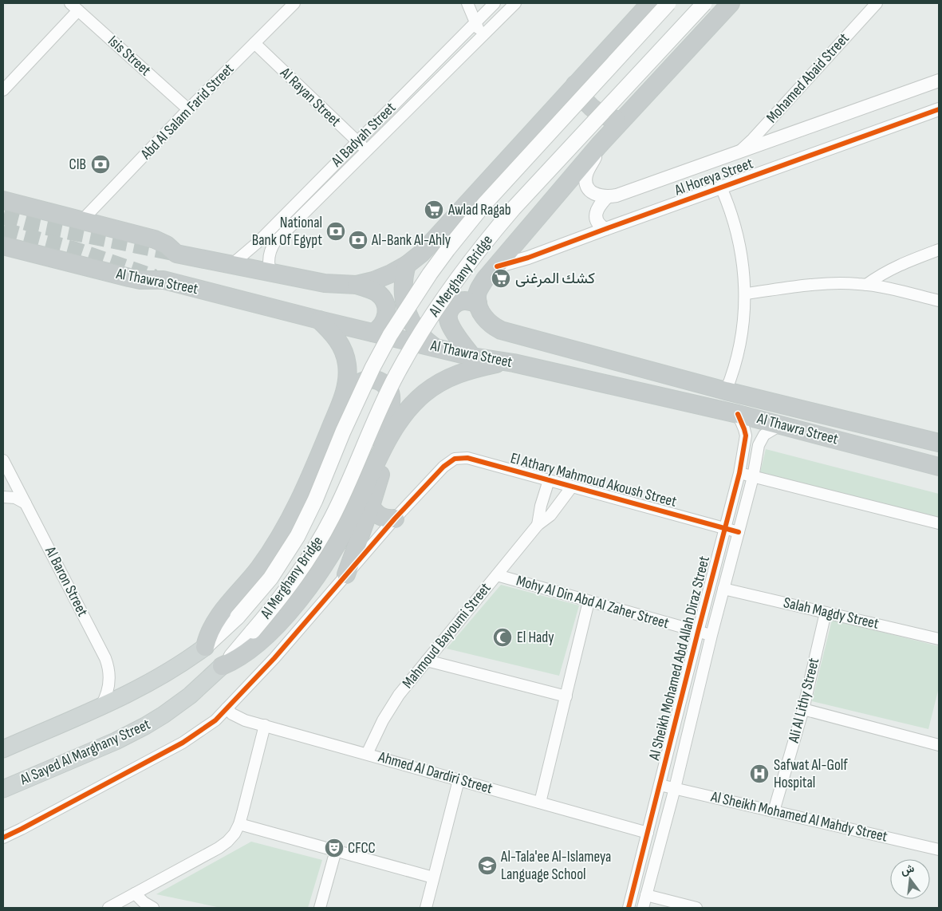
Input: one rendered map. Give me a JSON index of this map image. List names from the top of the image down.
{
  "streets": {
    "highway": ["Al Thawra Street"],
    "main road": ["Al Merghany Bridge", "Al Sayed Al Marghany Street"],
    "street": [
      "Isis Street",
      "Mohamed Abaid Street",
      "Al Rayan Street",
      "Abd Al Salam Farid Street",
      "Al Badyah Street",
      "Al Horeya Street",
      "El Athary Mahmoud Akoush Street",
      "Al Baron Street",
      "Mohy Al Din Abd Al Zaher Street",
      "Salah Magdy Street",
      "Mahmoud Bayoumi Street",
      "Al Sheikh Mohamed Abd Allah Diraz Street",
      "Ali Al Lithy Street",
      "Ahmed Al Dardiri Street",
      "Al Sheikh Mohamed Al Mahdy Street"
    ]
  },
  "crossings": [
    ["Isis Street", "Abd Al Salam Farid Street"],
    ["Mohamed Abaid Street", "Al Horeya Street"],
    ["Al Rayan Street", "Abd Al Salam Farid Street"],
    ["Al Rayan Street", "Al Badyah Street"],
    ["Abd Al Salam Farid Street", "Al Thawra Street"],
    ["Al Badyah Street", "Al Thawra Street"],
    ["Al Merghany Bridge", "Al Sayed Al Marghany Street"],
    ["Al Thawra Street", "Al Sheikh Mohamed Abd Allah Diraz Street"],
    ["El Athary Mahmoud Akoush Street", "Mahmoud Bayoumi Street"],
    ["El Athary Mahmoud Akoush Street", "Al Sheikh Mohamed Abd Allah Diraz Street"],
    ["Mohy Al Din Abd Al Zaher Street", "Mahmoud Bayoumi Street"],
    ["Mohy Al Din Abd Al Zaher Street", "Al Sheikh Mohamed Abd Allah Diraz Street"],
    ["Salah Magdy Street", "Al Sheikh Mohamed Abd Allah Diraz Street"],
    ["Salah Magdy Street", "Ali Al Lithy Street"],
    ["Mahmoud Bayoumi Street", "Ahmed Al Dardiri Street"],
    ["Al Sheikh Mohamed Abd Allah Diraz Street", "Ahmed Al Dardiri Street"],
    ["Al Sheikh Mohamed Abd Allah Diraz Street", "Al Sheikh Mohamed Al Mahdy Street"],
    ["Ali Al Lithy Street", "Al Sheikh Mohamed Al Mahdy Street"]
  ],
  "places": {
    "bank": ["CIB", "National Bank Of Egypt", "Al-Bank Al-Ahly"],
    "supermarket": ["Awlad Ragab", "كشك المرغنى"],
    "mosque": ["El Hady"],
    "hospital": ["Safwat Al-Golf Hospital"],
    "theatre": ["CFCC"],
    "school or university": ["Al-Tala'ee Al-Islameya Language School"]
  },
  "north": "top"
}
